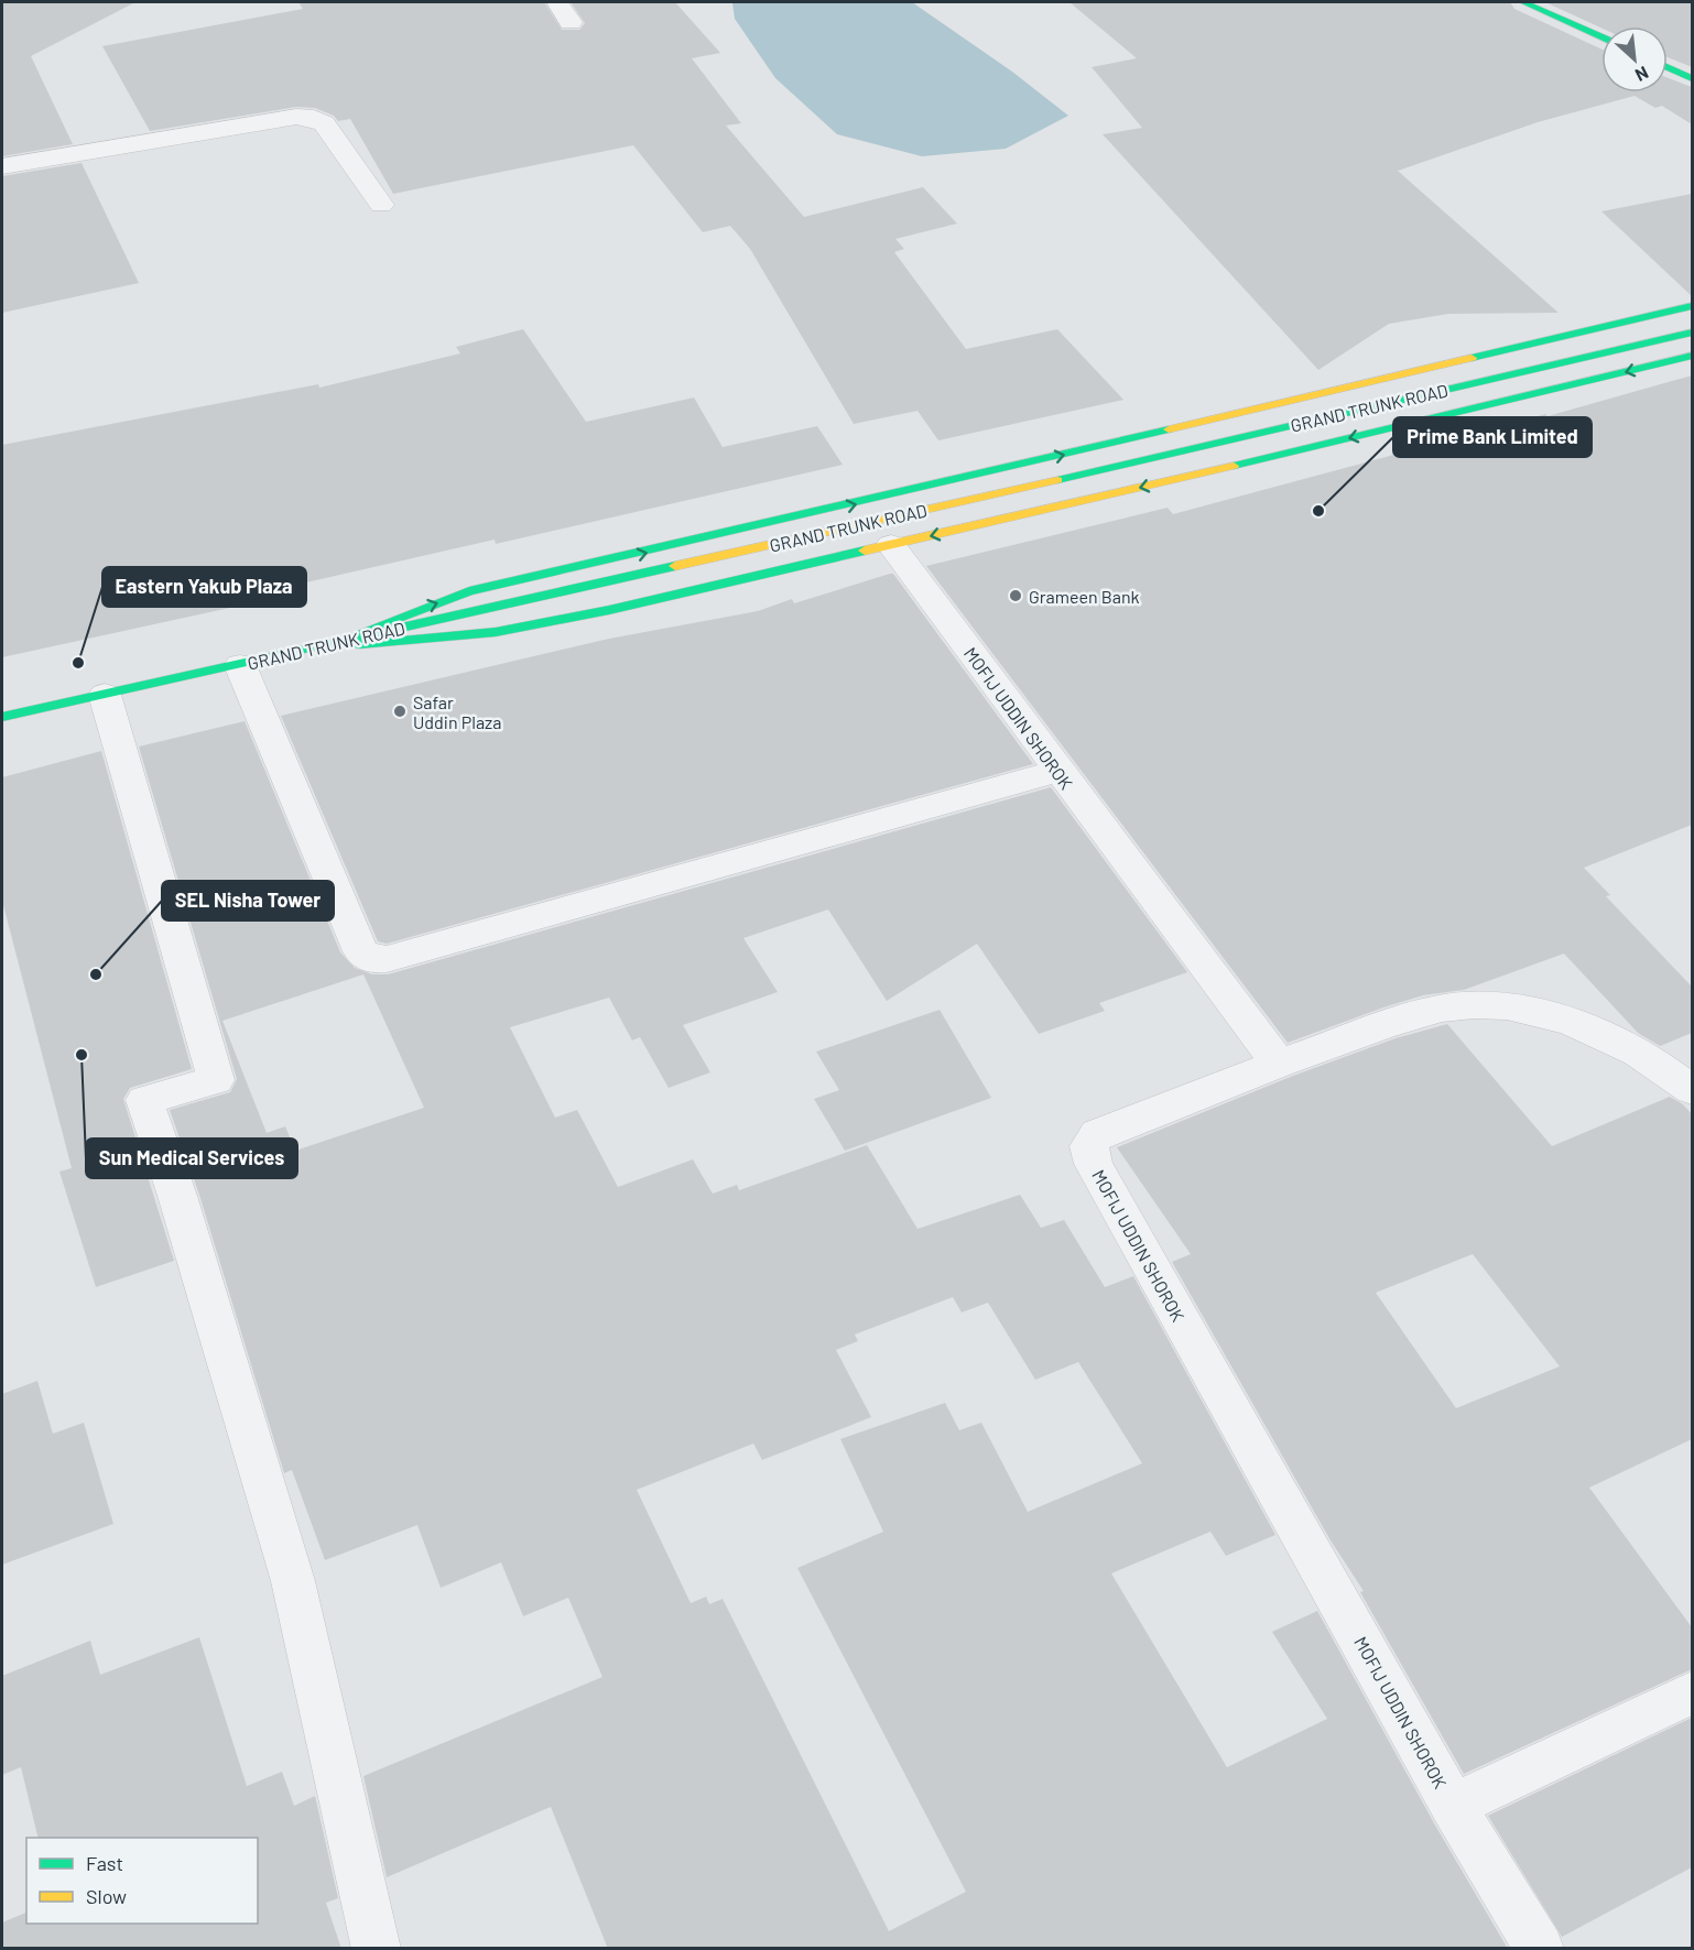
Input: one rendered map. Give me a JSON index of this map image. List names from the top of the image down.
{
  "streets": {
    "main road": ["GRAND TRUNK ROAD"],
    "street": ["MOFIJ UDDIN SHOROK"]
  },
  "places": [
    "Prime Bank Limited",
    "Grameen Bank",
    "Eastern Yakub Plaza",
    "Safar Uddin Plaza",
    "SEL Nisha Tower",
    "Sun Medical Services"
  ],
  "legend": ["Fast", "Slow"],
  "north": "bottom right"
}
